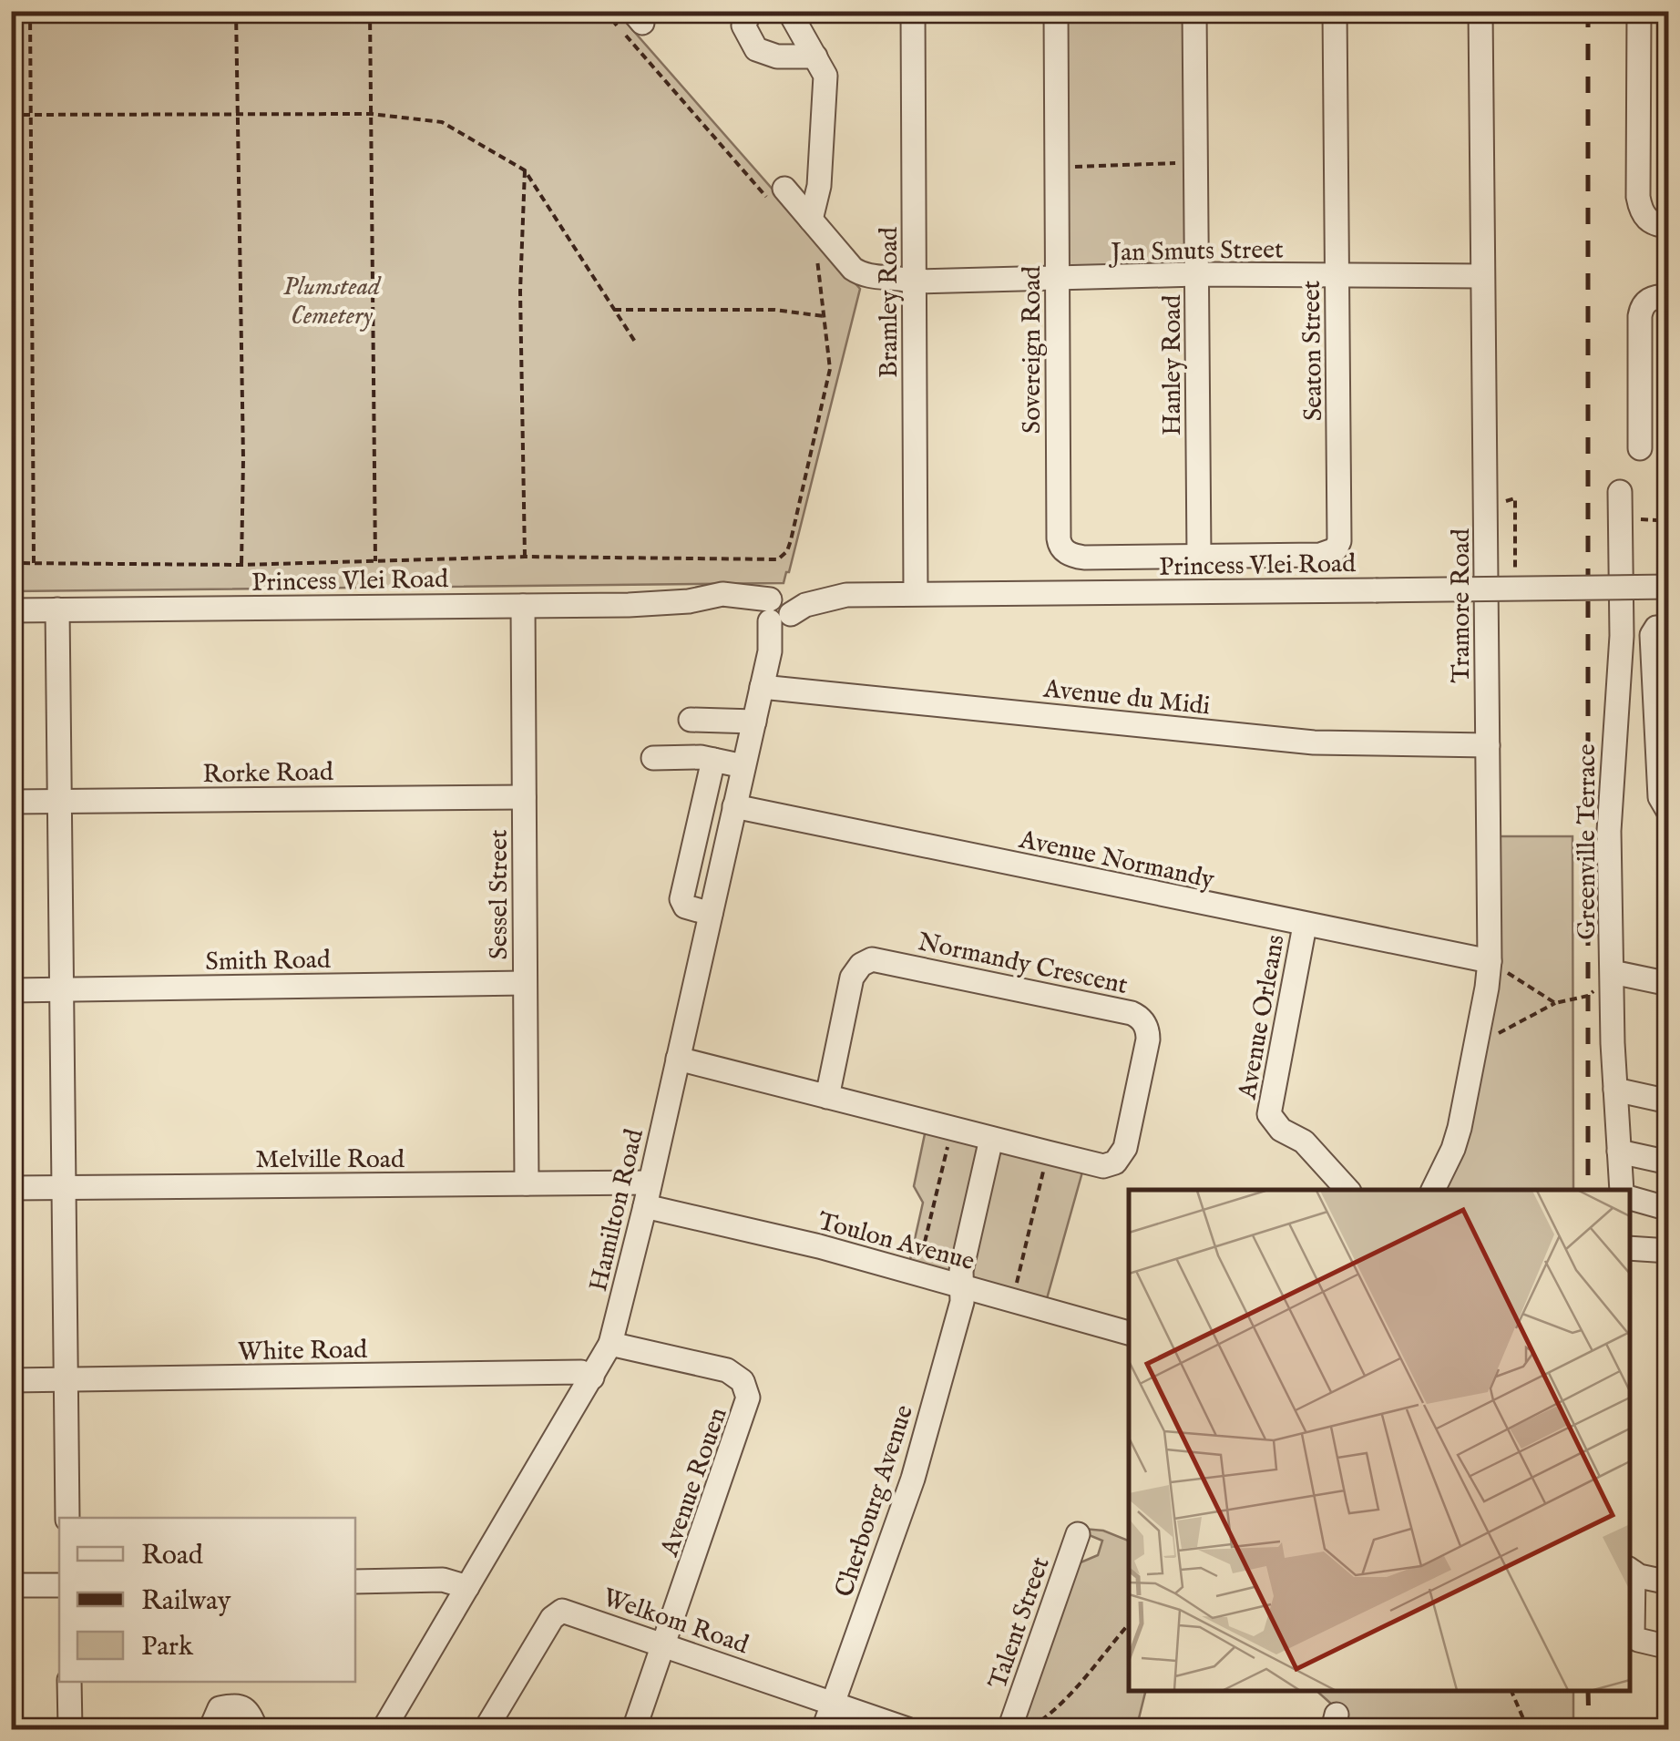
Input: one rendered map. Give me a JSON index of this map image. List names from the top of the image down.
{
  "streets": {
    "street": [
      "Jan Smuts Street",
      "Bramley Road",
      "Sovereign Road",
      "Seaton Street",
      "Hanley Road",
      "Princess Vlei Road",
      "Tramore Road",
      "Avenue du Midi",
      "Rorke Road",
      "Greenville Terrace",
      "Avenue Normandy",
      "Sessel Street",
      "Smith Road",
      "Normandy Crescent",
      "Avenue Orleans",
      "Melville Road",
      "Hamilton Road",
      "Toulon Avenue",
      "White Road",
      "Avenue Rouen",
      "Cherbourg Avenue",
      "Welkom Road",
      "Talent Street"
    ]
  },
  "crossings": [
    ["Jan Smuts Street", "Bramley Road"],
    ["Jan Smuts Street", "Sovereign Road"],
    ["Jan Smuts Street", "Seaton Street"],
    ["Jan Smuts Street", "Hanley Road"],
    ["Jan Smuts Street", "Tramore Road"],
    ["Bramley Road", "Princess Vlei Road"],
    ["Sovereign Road", "Seaton Street"],
    ["Sovereign Road", "Hanley Road"],
    ["Seaton Street", "Hanley Road"],
    ["Princess Vlei Road", "Sessel Street"],
    ["Princess Vlei Road", "Hamilton Road"],
    ["Tramore Road", "Avenue du Midi"],
    ["Tramore Road", "Avenue Normandy"],
    ["Avenue du Midi", "Hamilton Road"],
    ["Rorke Road", "Sessel Street"],
    ["Avenue Normandy", "Avenue Orleans"],
    ["Avenue Normandy", "Hamilton Road"],
    ["Sessel Street", "Smith Road"],
    ["Sessel Street", "Melville Road"],
    ["Normandy Crescent", "Hamilton Road"],
    ["Melville Road", "Hamilton Road"],
    ["Melville Road", "Toulon Avenue"],
    ["Hamilton Road", "Toulon Avenue"],
    ["Hamilton Road", "White Road"],
    ["Hamilton Road", "Avenue Rouen"],
    ["Toulon Avenue", "Cherbourg Avenue"],
    ["Avenue Rouen", "Welkom Road"],
    ["Cherbourg Avenue", "Welkom Road"]
  ],
  "parks": ["Plumstead Cemetery"],
  "legend": ["Road", "Railway", "Park"]
}
